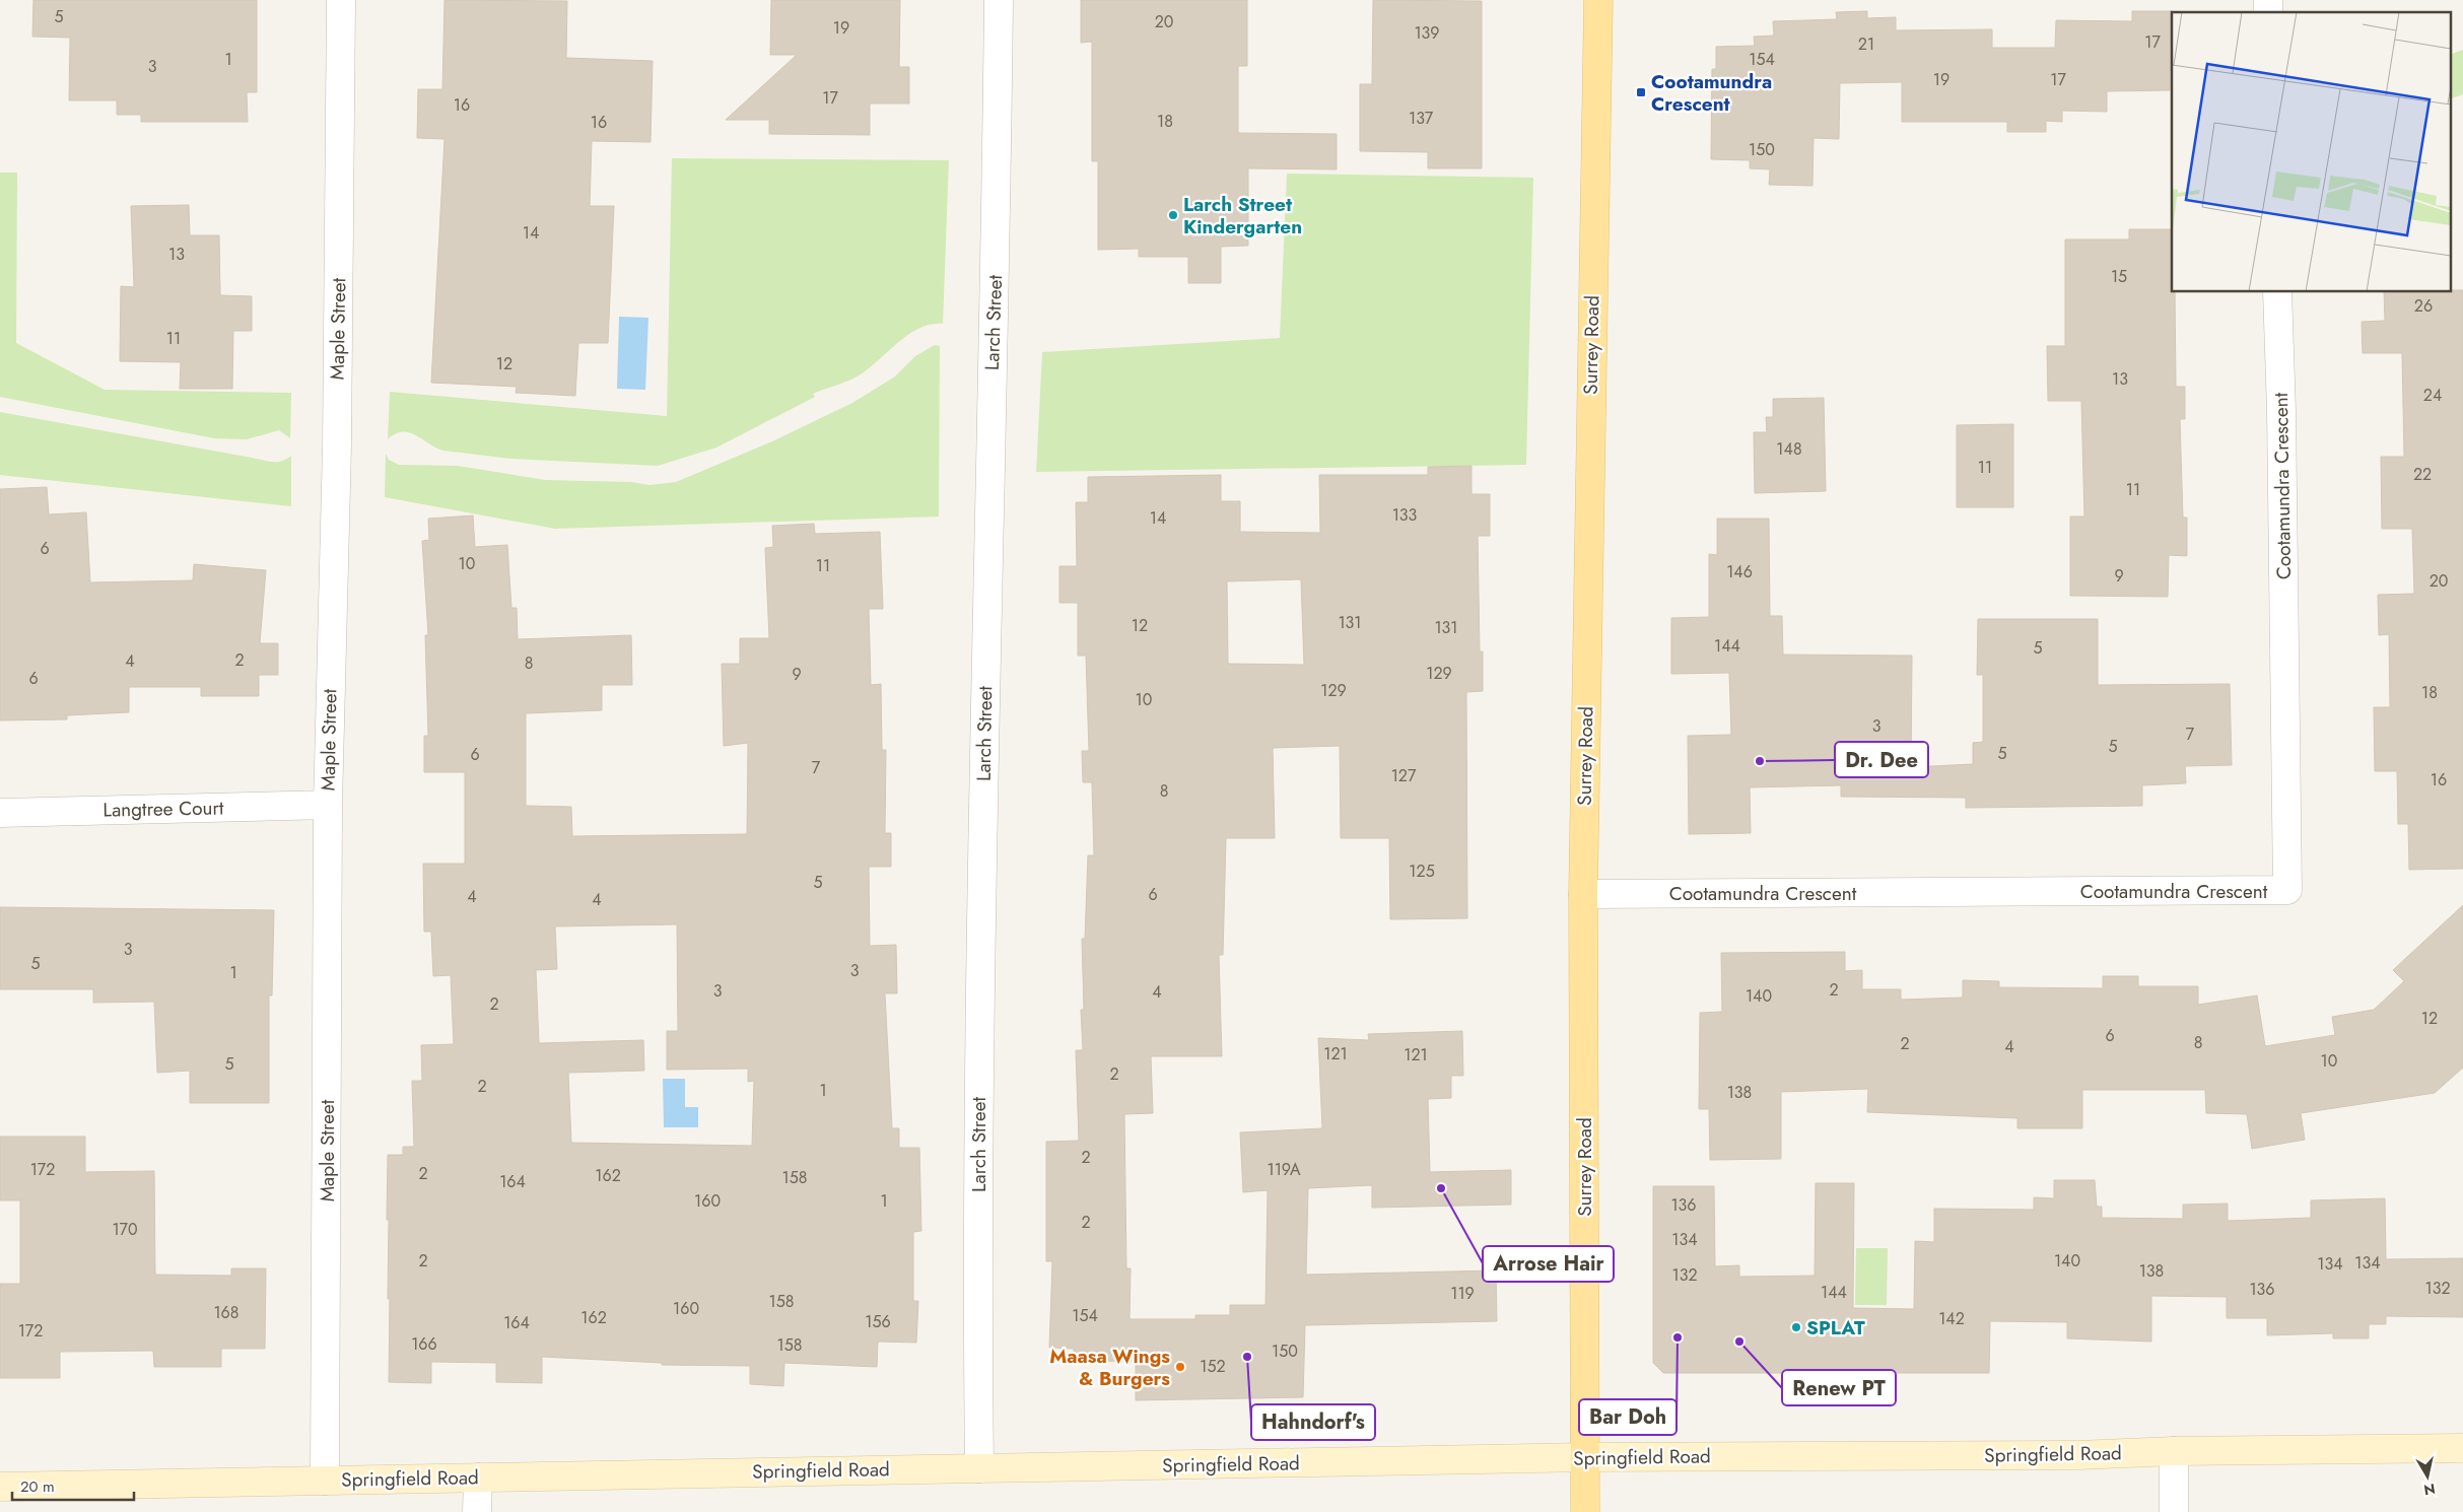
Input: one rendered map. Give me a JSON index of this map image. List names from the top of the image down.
{
  "streets": {
    "main road": ["Surrey Road", "Springfield Road"],
    "street": [
      "Larch Street",
      "Maple Street",
      "Cootamundra Crescent",
      "Langtree Court"
    ]
  },
  "crossings": [
    ["Larch Street", "Springfield Road"],
    ["Maple Street", "Langtree Court"],
    ["Maple Street", "Springfield Road"],
    ["Surrey Road", "Cootamundra Crescent"],
    ["Surrey Road", "Springfield Road"]
  ],
  "places": {
    "transit": ["Cootamundra Crescent"],
    "other": [
      "Larch Street Kindergarten",
      "Dr. Dee",
      "Arrose Hair",
      "SPLAT",
      "Bar Doh",
      "Renew PT",
      "Hahndorf's",
      "Maasa Wings & Burgers"
    ]
  },
  "house_numbers": [
    "5",
    "20",
    "19",
    "139",
    "17",
    "21",
    "1",
    "154",
    "3",
    "19",
    "17",
    "17",
    "16",
    "137",
    "18",
    "16",
    "150",
    "14",
    "13",
    "15",
    "26",
    "11",
    "12",
    "13",
    "24",
    "148",
    "11",
    "22",
    "11",
    "133",
    "14",
    "6",
    "10",
    "11",
    "146",
    "9",
    "20",
    "131",
    "12",
    "131",
    "144",
    "5",
    "2",
    "4",
    "8",
    "129",
    "9",
    "6",
    "129",
    "18",
    "10",
    "3",
    "7",
    "5",
    "5",
    "6",
    "7",
    "127",
    "16",
    "8",
    "125",
    "5",
    "6",
    "4",
    "4",
    "3",
    "5",
    "3",
    "1",
    "2",
    "3",
    "4",
    "140",
    "2",
    "12",
    "6",
    "8",
    "2",
    "4",
    "121",
    "121",
    "10",
    "5",
    "2",
    "2",
    "1",
    "138",
    "2",
    "172",
    "119A",
    "2",
    "162",
    "158",
    "164",
    "160",
    "1",
    "136",
    "2",
    "170",
    "134",
    "2",
    "140",
    "134",
    "134",
    "138",
    "132",
    "132",
    "136",
    "144",
    "119",
    "158",
    "160",
    "168",
    "154",
    "162",
    "142",
    "156",
    "164",
    "172",
    "166",
    "158",
    "150",
    "152"
  ],
  "scale_bar": "20 m",
  "north": "bottom"
}
